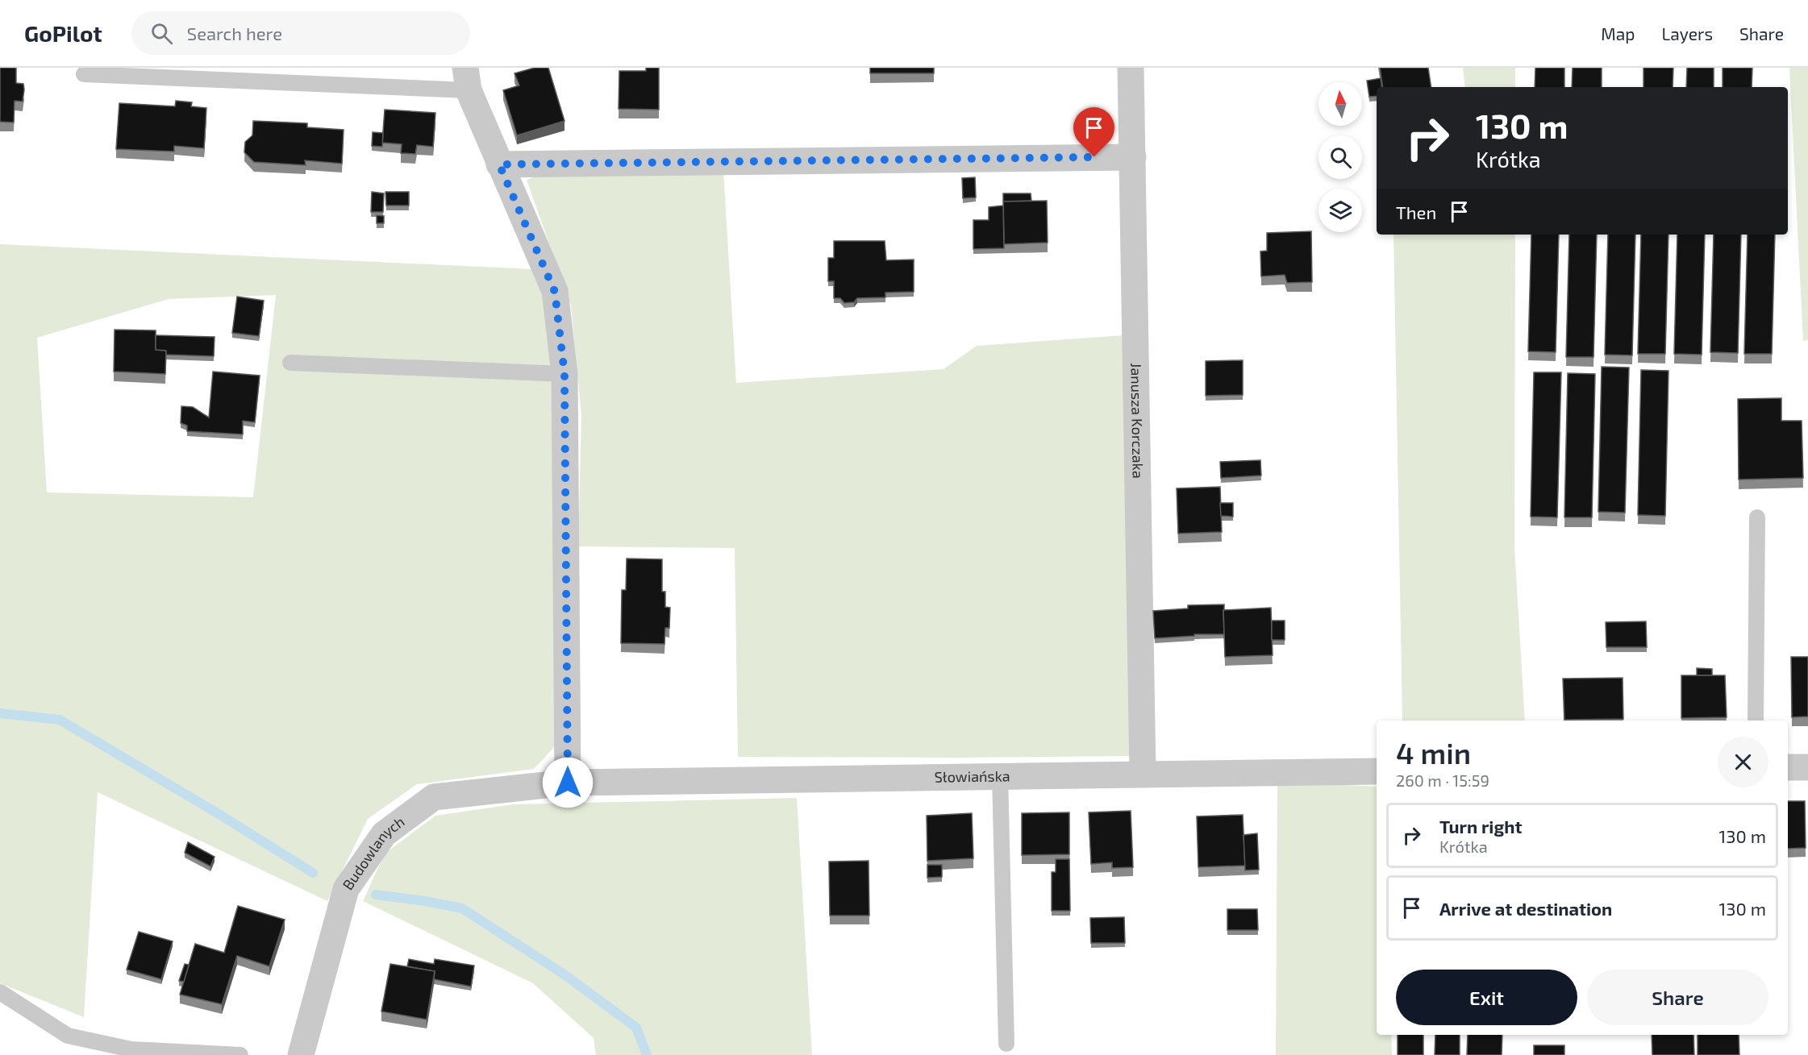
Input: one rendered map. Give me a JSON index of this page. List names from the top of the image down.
{
  "streets": {
    "street": ["Janusza Korczaka", "Słowiańska", "Budowlanych"]
  },
  "crossings": [
    ["Janusza Korczaka", "Słowiańska"],
    ["Słowiańska", "Budowlanych"]
  ],
  "north": "top",
  "page": {
    "header": "GoPilot",
    "search": "Search here",
    "nav": ["Map", "Layers", "Share"],
    "turn": ["130 m", "Krótka"],
    "then": "Then",
    "heading": ["4 min", "260 m · 15:59"],
    "list": [
      {
        "name": "Turn right",
        "note": "Krótka",
        "value": "130 m"
      },
      {
        "name": "Arrive at destination",
        "value": "130 m"
      }
    ],
    "buttons": ["Exit", "Share"]
  }
}
